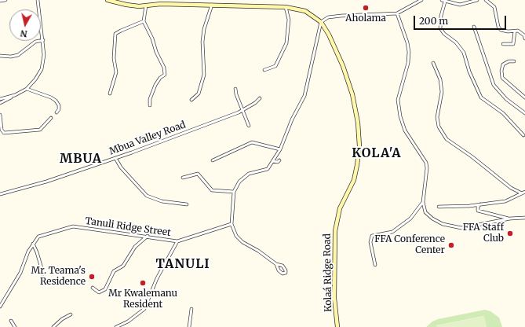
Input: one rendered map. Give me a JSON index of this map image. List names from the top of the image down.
{
  "streets": {
    "street": ["Mbua Valley Road", "Tanuli Ridge Street", "Kolaá Ridge Road"]
  },
  "districts": ["KOLA'A", "MBUA", "TANULI"],
  "places": [
    "Aholama",
    "FFA Staff Club",
    "FFA Conference Center",
    "Mr. Teama's Residence",
    "Mr Kwalemanu Resident"
  ],
  "scale_bar": "200 m",
  "north": "bottom"
}
